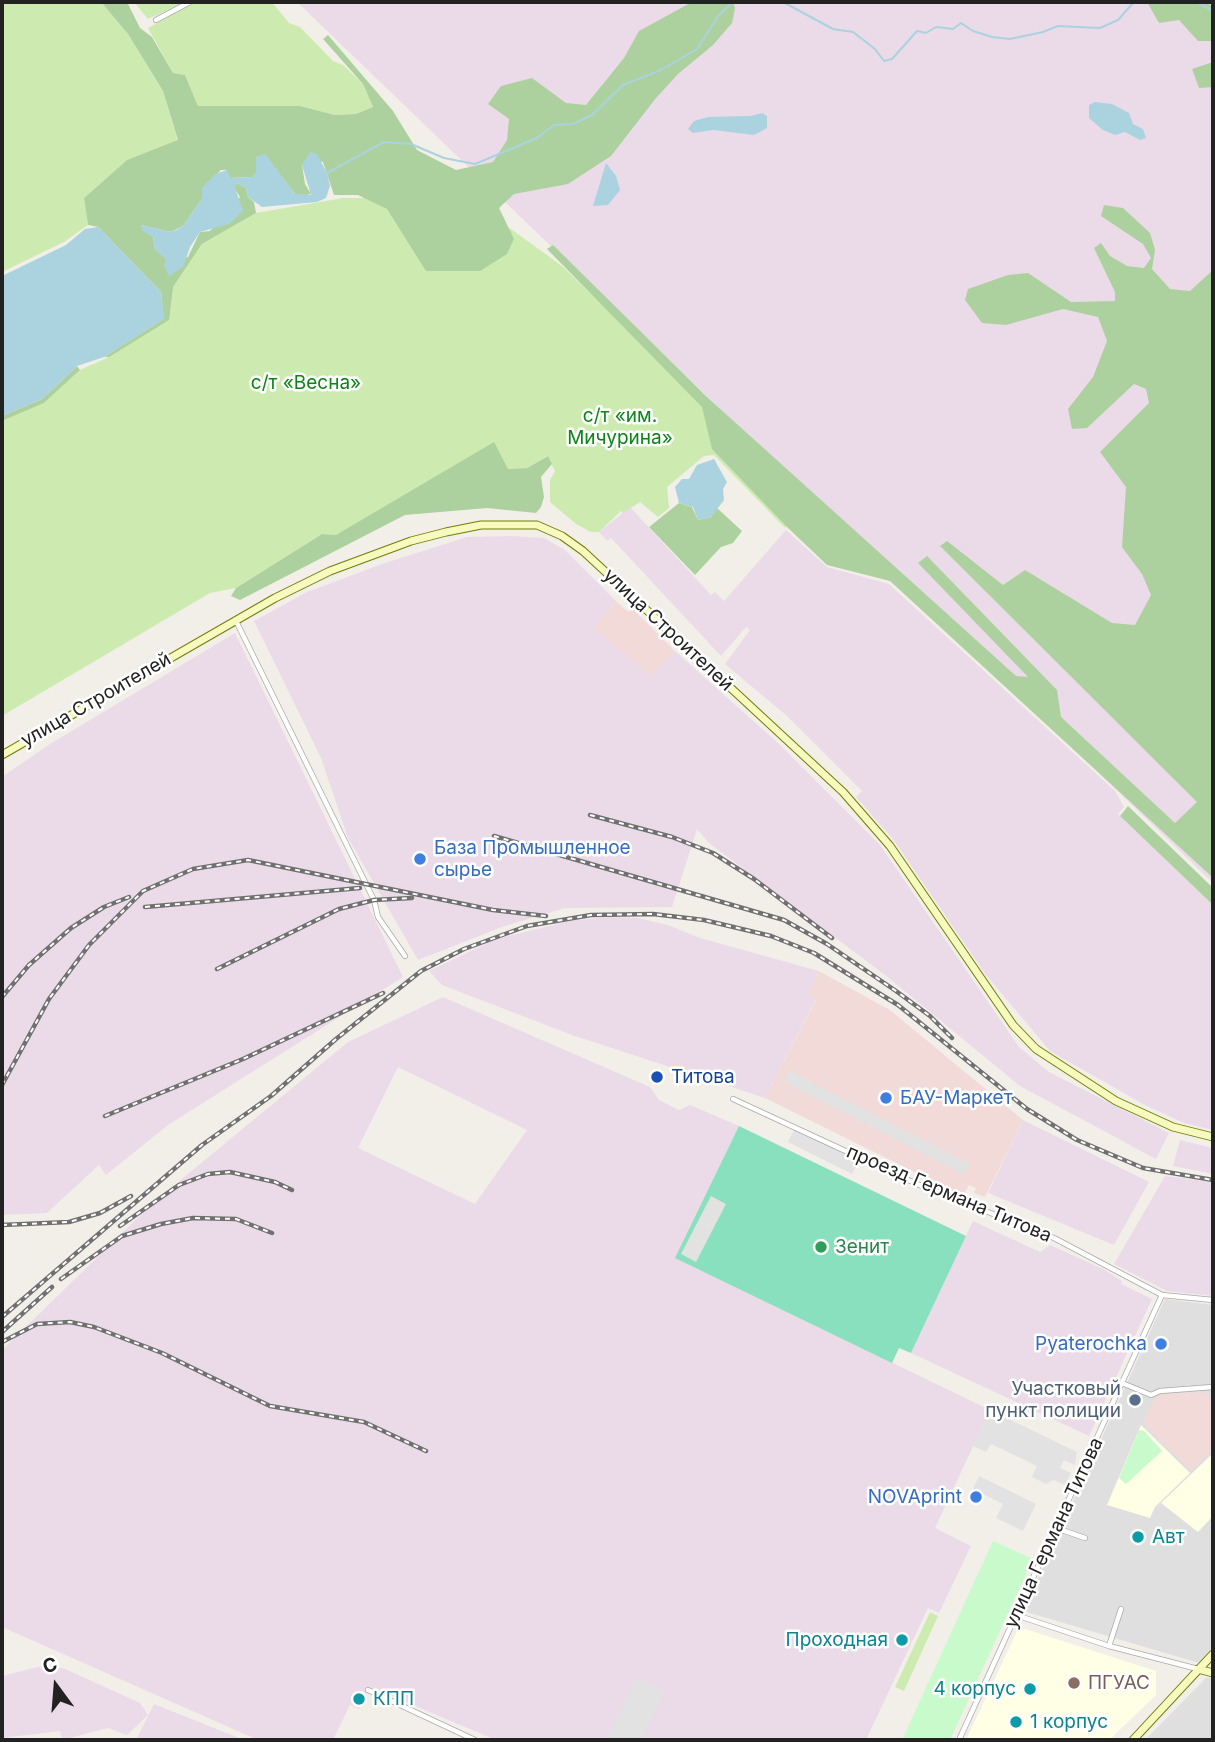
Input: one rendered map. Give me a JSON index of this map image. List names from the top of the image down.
{
  "streets": {
    "main road": ["улица Строителей"],
    "street": ["проезд Германа Титова", "улица Германа Титова"]
  },
  "crossings": [
    ["проезд Германа Титова", "улица Германа Титова"]
  ],
  "parks": ["с/т «Весна»", "с/т «им. Мичурина»"],
  "places": [
    "База Промышленное сырье",
    "Титова",
    "БАУ-Маркет",
    "Зенит",
    "Pyaterochka",
    "Участковый пункт полиции",
    "NOVAprint",
    "Авт",
    "Проходная",
    "ПГУАС",
    "4 корпус",
    "КПП",
    "1 корпус"
  ],
  "north": "top"
}
